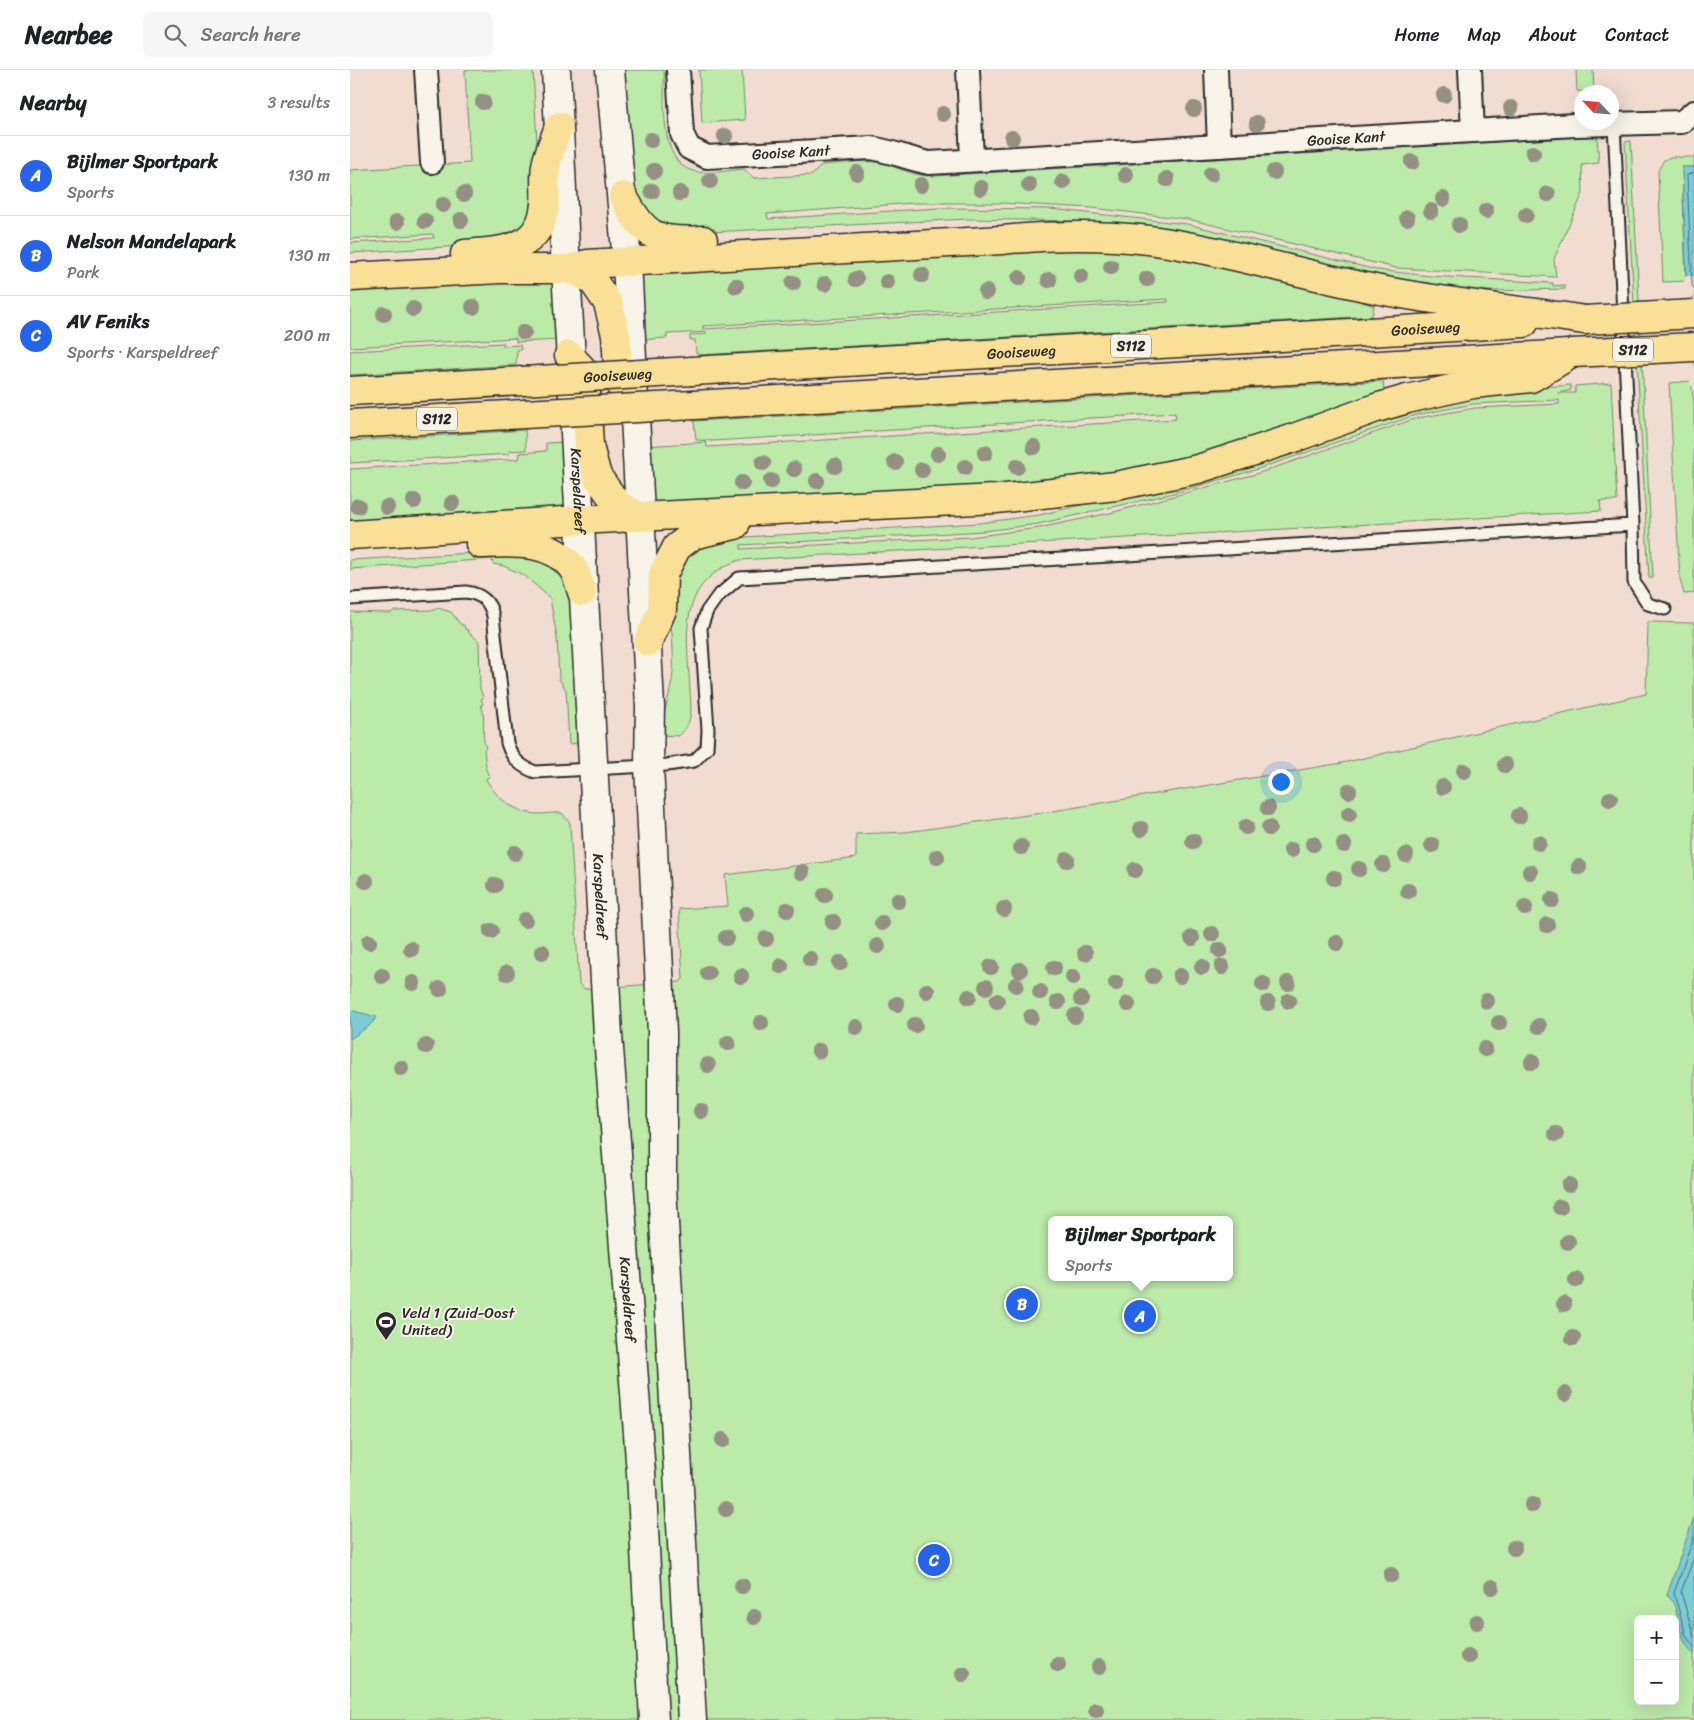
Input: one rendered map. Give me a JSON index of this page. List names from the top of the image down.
{
  "streets": {
    "highway": ["Gooiseweg", "S112"],
    "main road": ["Karspeldreef"],
    "street": ["Gooise Kant"]
  },
  "places": {
    "sports": ["Veld 1 (Zuid-Oost United)"]
  },
  "north": "top left",
  "page": {
    "header": "Nearbee",
    "search": "Search here",
    "nav": [
      "Home",
      "Map",
      "About",
      "Contact"
    ],
    "heading": ["Nearby", "3 results"],
    "list": [
      {
        "mark": "A",
        "name": "Bijlmer Sportpark",
        "note": "Sports",
        "value": "130 m"
      },
      {
        "mark": "B",
        "name": "Nelson Mandelapark",
        "note": "Park",
        "value": "130 m"
      },
      {
        "mark": "C",
        "name": "AV Feniks",
        "note": "Sports · Karspeldreef",
        "value": "200 m"
      }
    ],
    "popup": ["Bijlmer Sportpark", "Sports"],
    "pins": ["B", "A", "C"],
    "map_buttons": ["+", "−"]
  }
}
